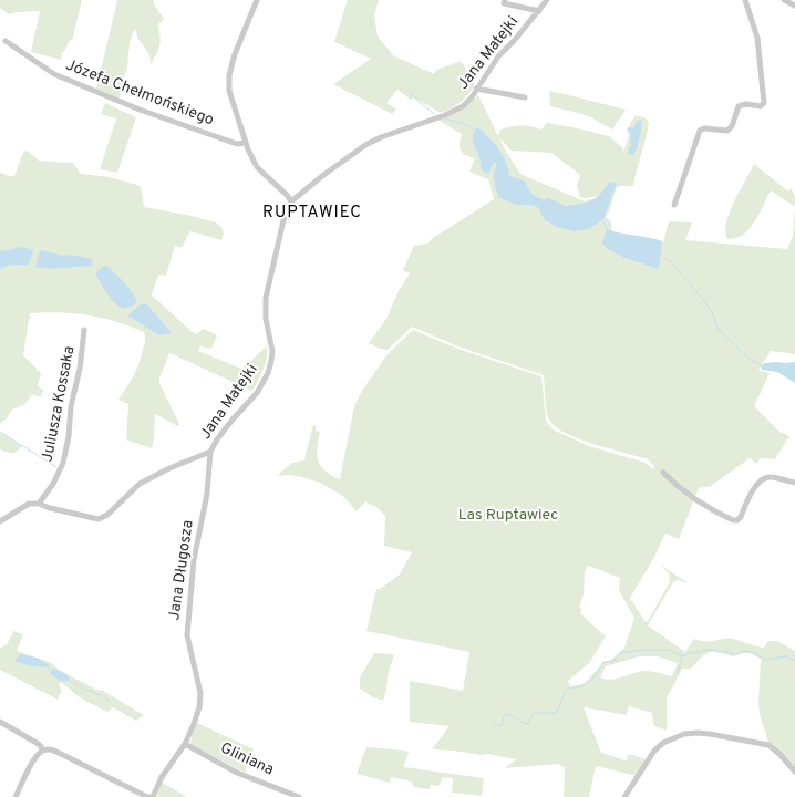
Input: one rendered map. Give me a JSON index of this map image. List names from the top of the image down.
{
  "streets": {
    "street": [
      "Jana Matejki",
      "Józefa Chełmońskiego",
      "Juliusza Kossaka",
      "Jana Długosza",
      "Gliniana"
    ]
  },
  "crossings": [
    ["Jana Matejki", "Juliusza Kossaka"],
    ["Jana Matejki", "Jana Długosza"],
    ["Jana Długosza", "Gliniana"]
  ],
  "districts": ["RUPTAWIEC"],
  "parks": ["Las Ruptawiec"]
}
